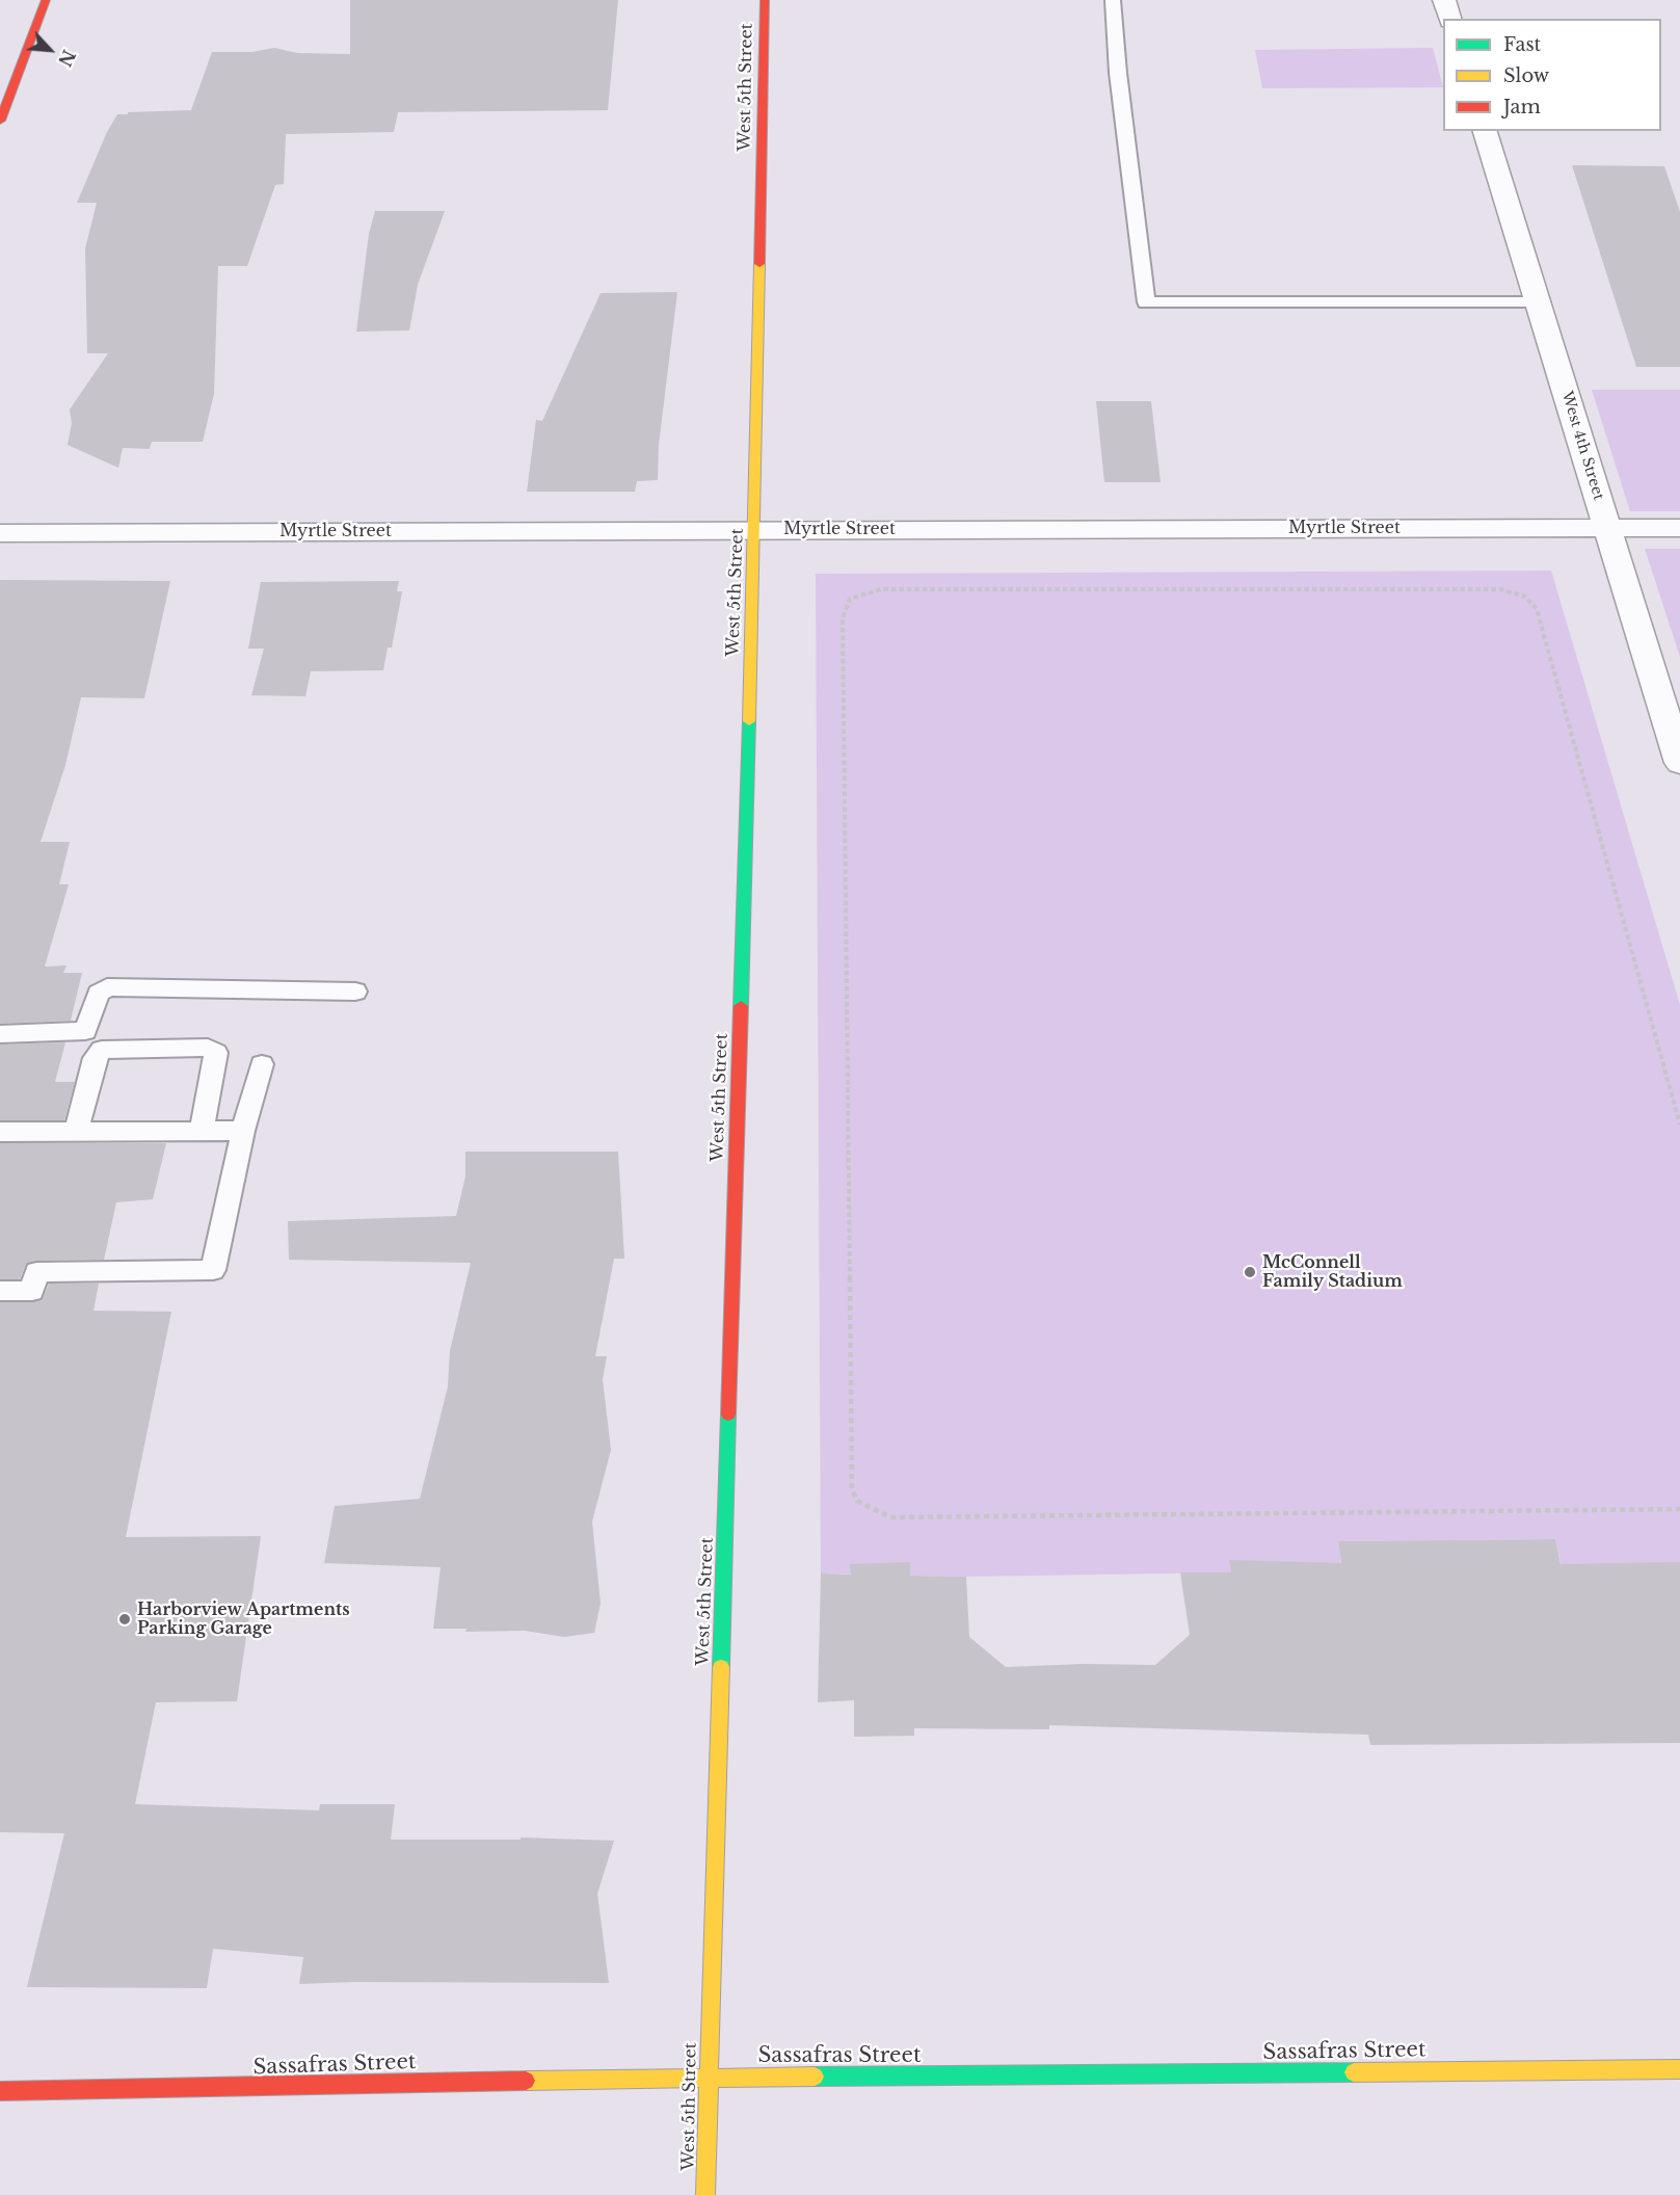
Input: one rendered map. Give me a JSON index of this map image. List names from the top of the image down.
{
  "streets": {
    "street": [
      "West 5th Street",
      "West 4th Street",
      "Myrtle Street",
      "Sassafras Street"
    ]
  },
  "crossings": [
    ["West 5th Street", "Myrtle Street"],
    ["West 5th Street", "Sassafras Street"],
    ["West 4th Street", "Myrtle Street"]
  ],
  "places": ["McConnell Family Stadium", "Harborview Apartments Parking Garage"],
  "legend": ["Fast", "Slow", "Jam"],
  "north": "bottom right"
}
